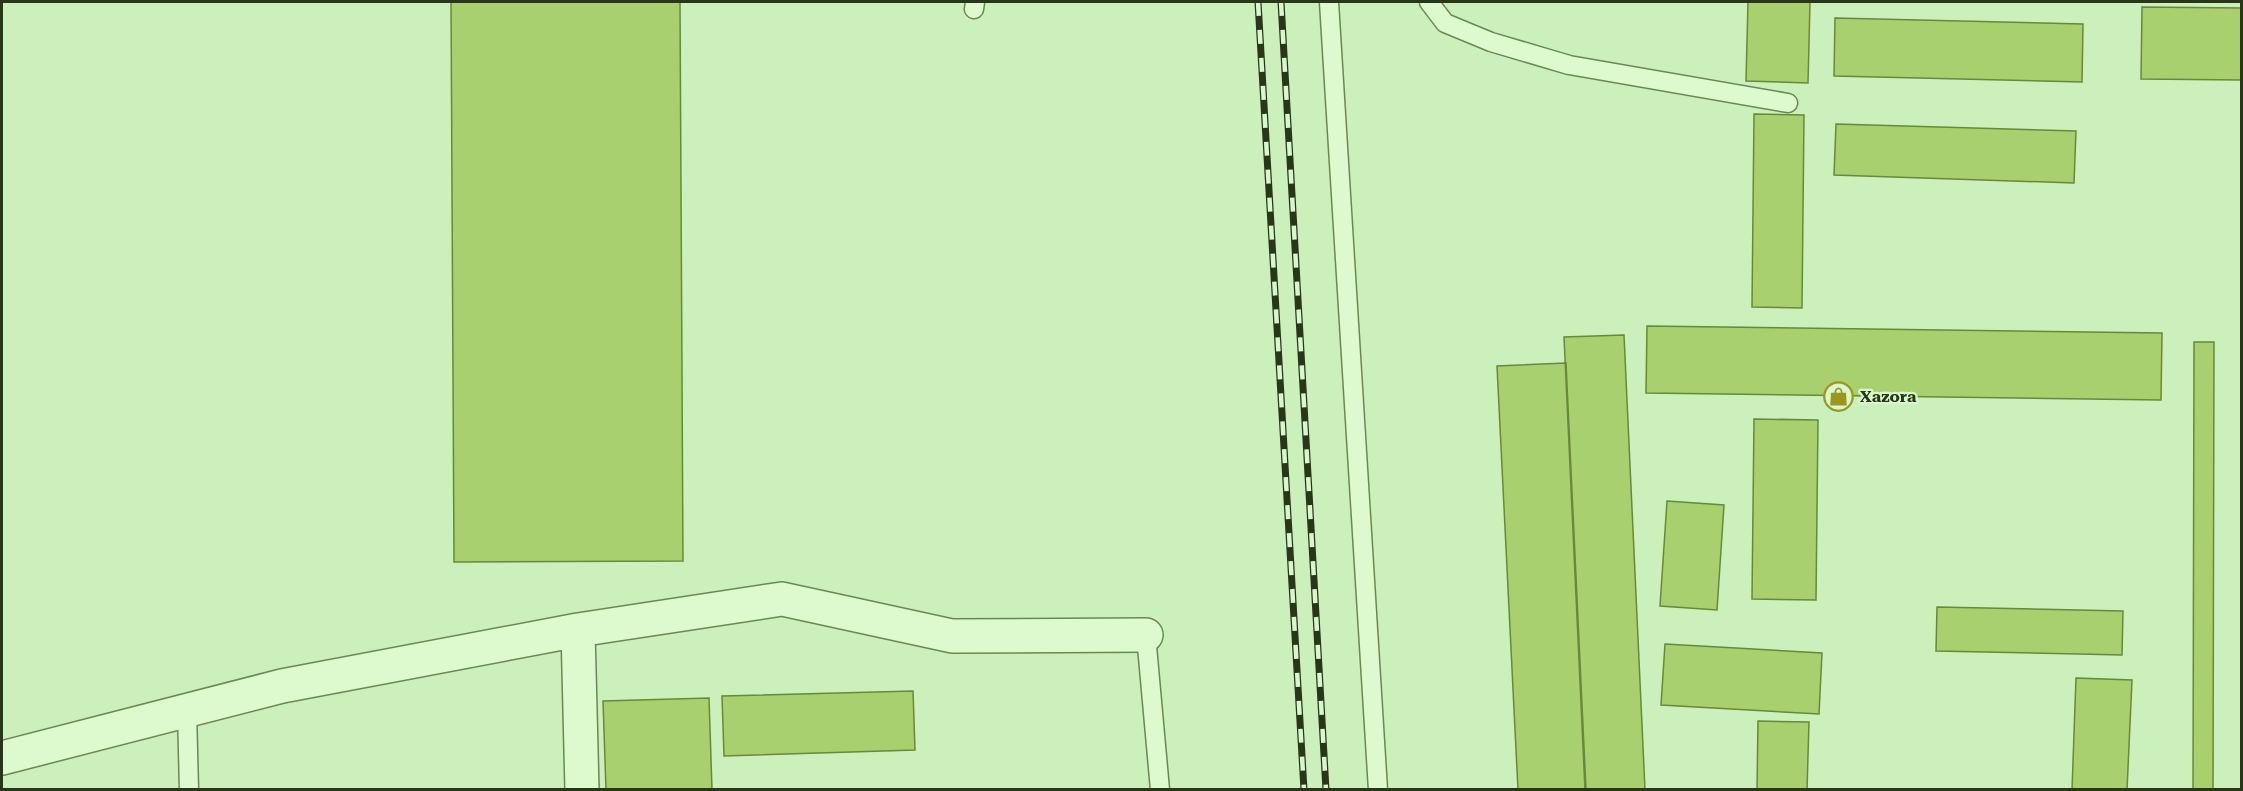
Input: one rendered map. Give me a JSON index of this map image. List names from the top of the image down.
{
  "places": {
    "shop": ["Xazora"]
  }
}
